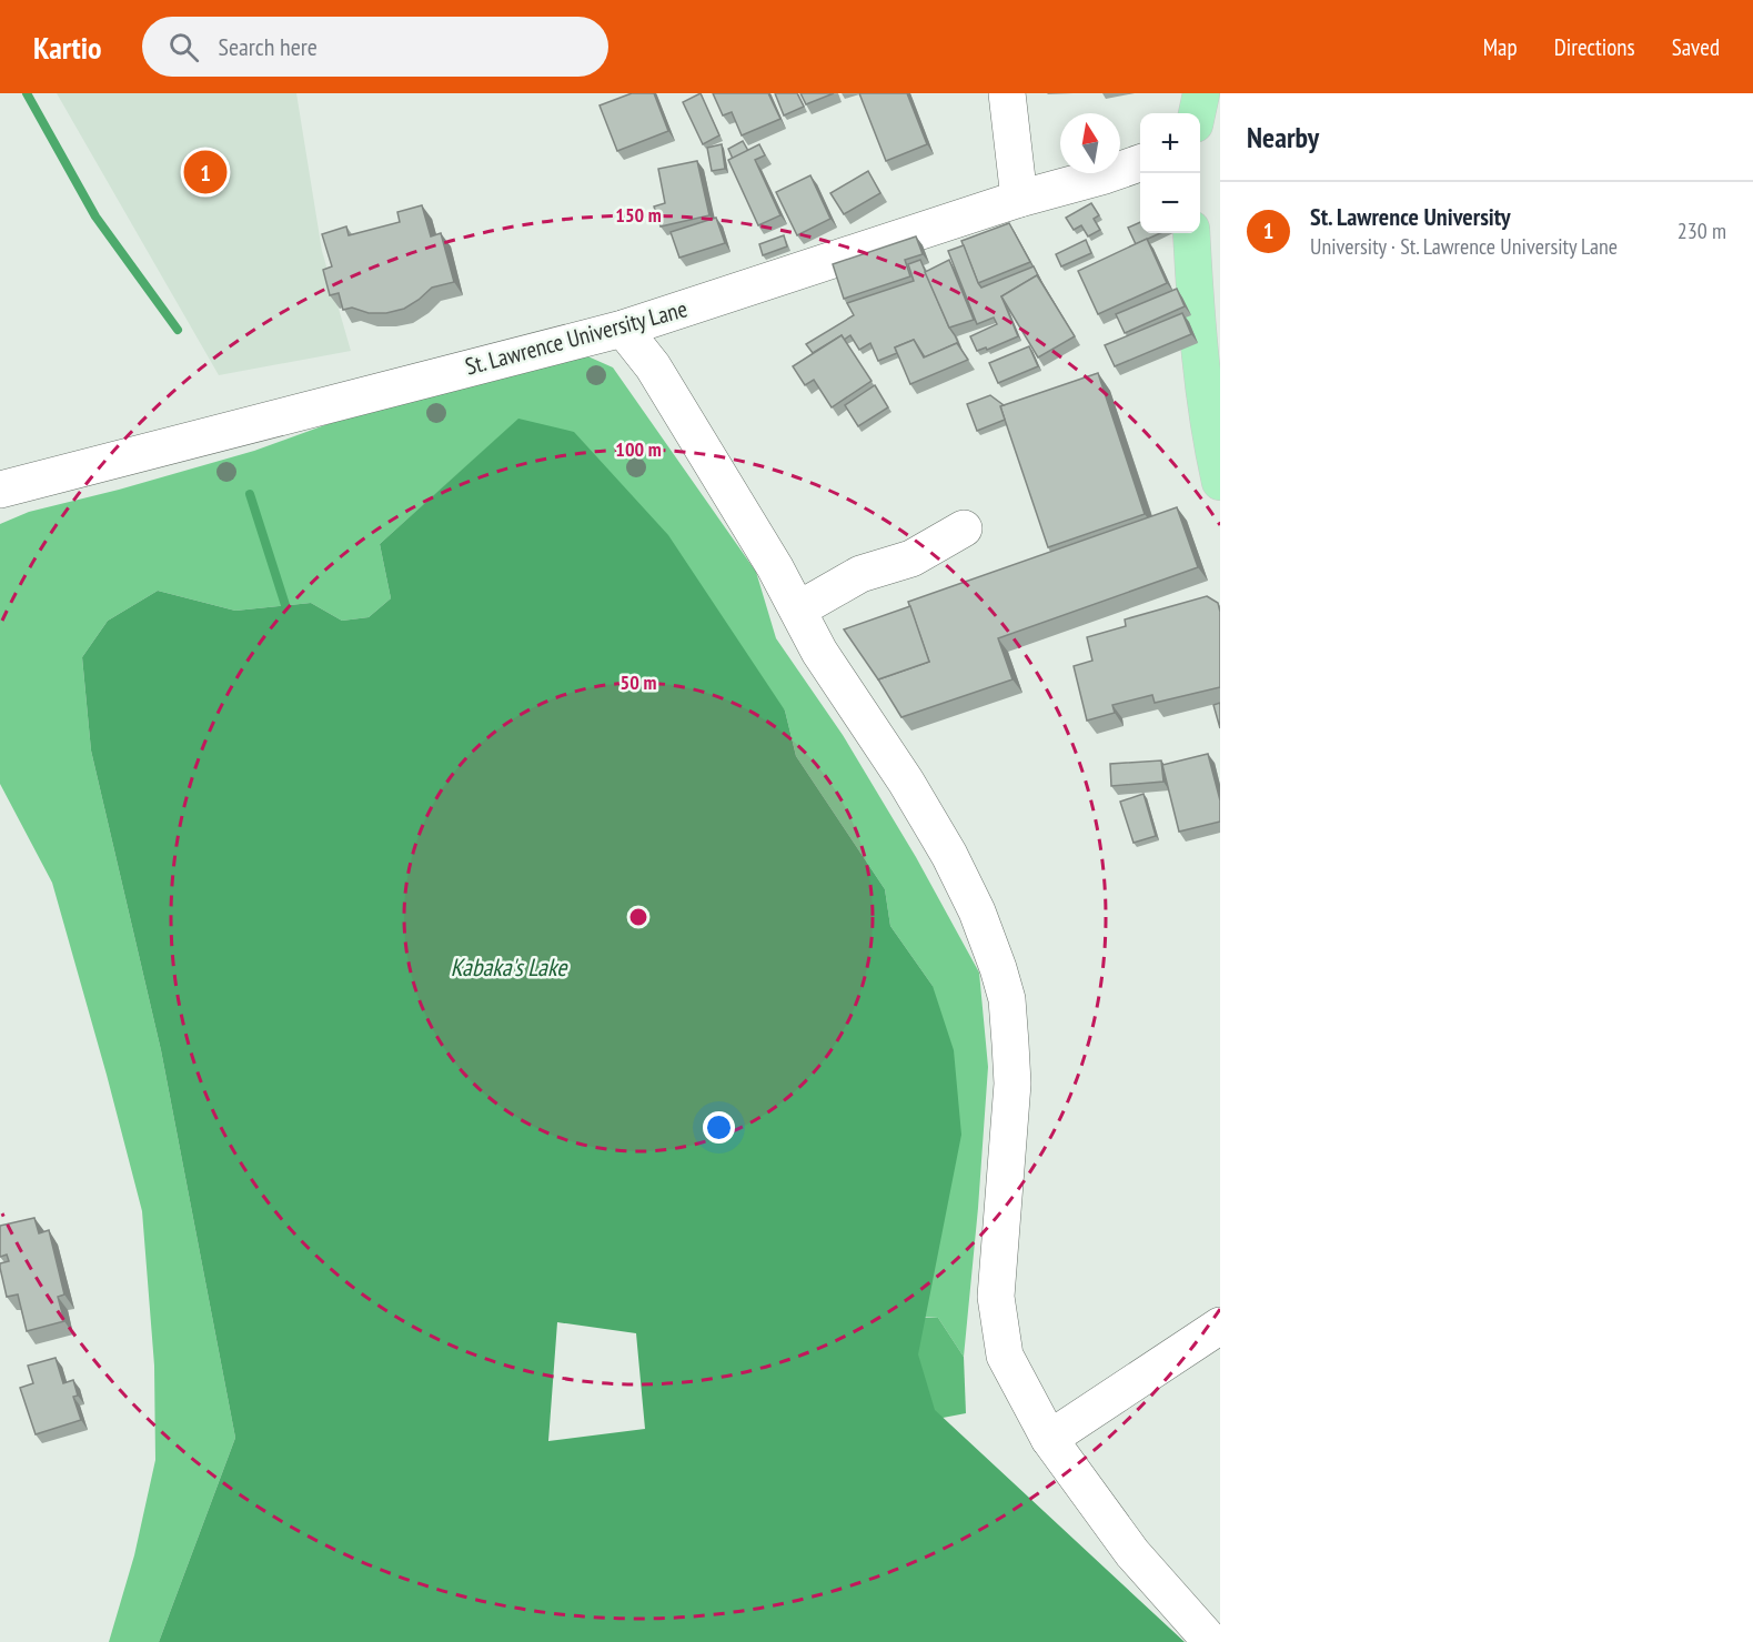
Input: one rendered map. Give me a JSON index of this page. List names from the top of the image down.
{
  "streets": {
    "street": ["St. Lawrence University Lane"]
  },
  "water": ["Kabaka's Lake"],
  "north": "top",
  "page": {
    "header": "Kartio",
    "search": "Search here",
    "nav": ["Map", "Directions", "Saved"],
    "heading": "Nearby",
    "map_buttons": ["+", "−"],
    "pins": "1",
    "list": [
      {
        "mark": "1",
        "name": "St. Lawrence University",
        "note": "University · St. Lawrence University Lane",
        "value": "230 m"
      }
    ]
  },
  "rings": ["150 m", "100 m", "50 m"]
}
